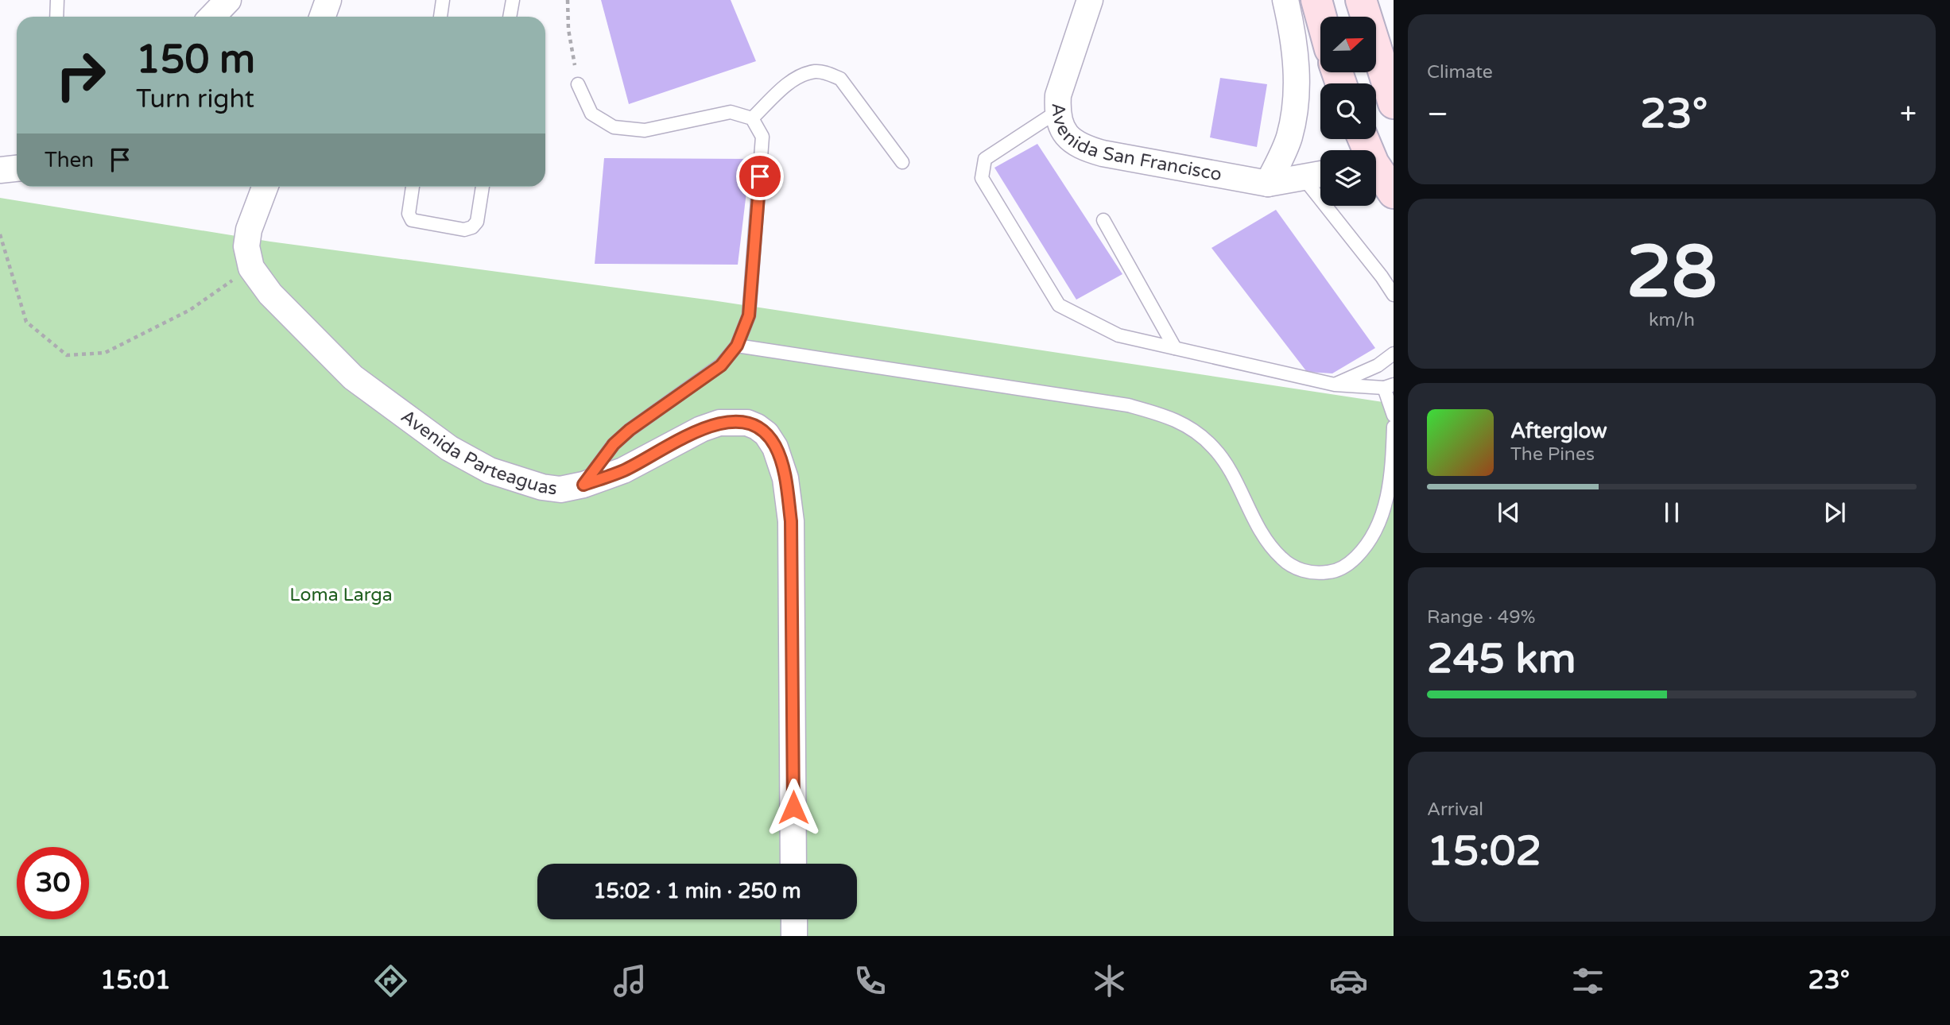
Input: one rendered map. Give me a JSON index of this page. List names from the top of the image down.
{
  "streets": {
    "street": ["Avenida San Francisco", "Avenida Parteaguas"]
  },
  "parks": ["Loma Larga"],
  "north": "right",
  "page": {
    "tile": [
      "Climate",
      ["28", "km/h"],
      ["Range · 49%", "245 km"],
      ["Arrival", "15:02"]
    ],
    "turn": ["150 m", "Turn right"],
    "heat": ["−", "23°", "+"],
    "then": "Then",
    "song": ["Afterglow", "The Pines"],
    "limit": "30",
    "trip": "15:02 · 1 min · 250 m",
    "tabs": ["15:01", "23°"]
  }
}
